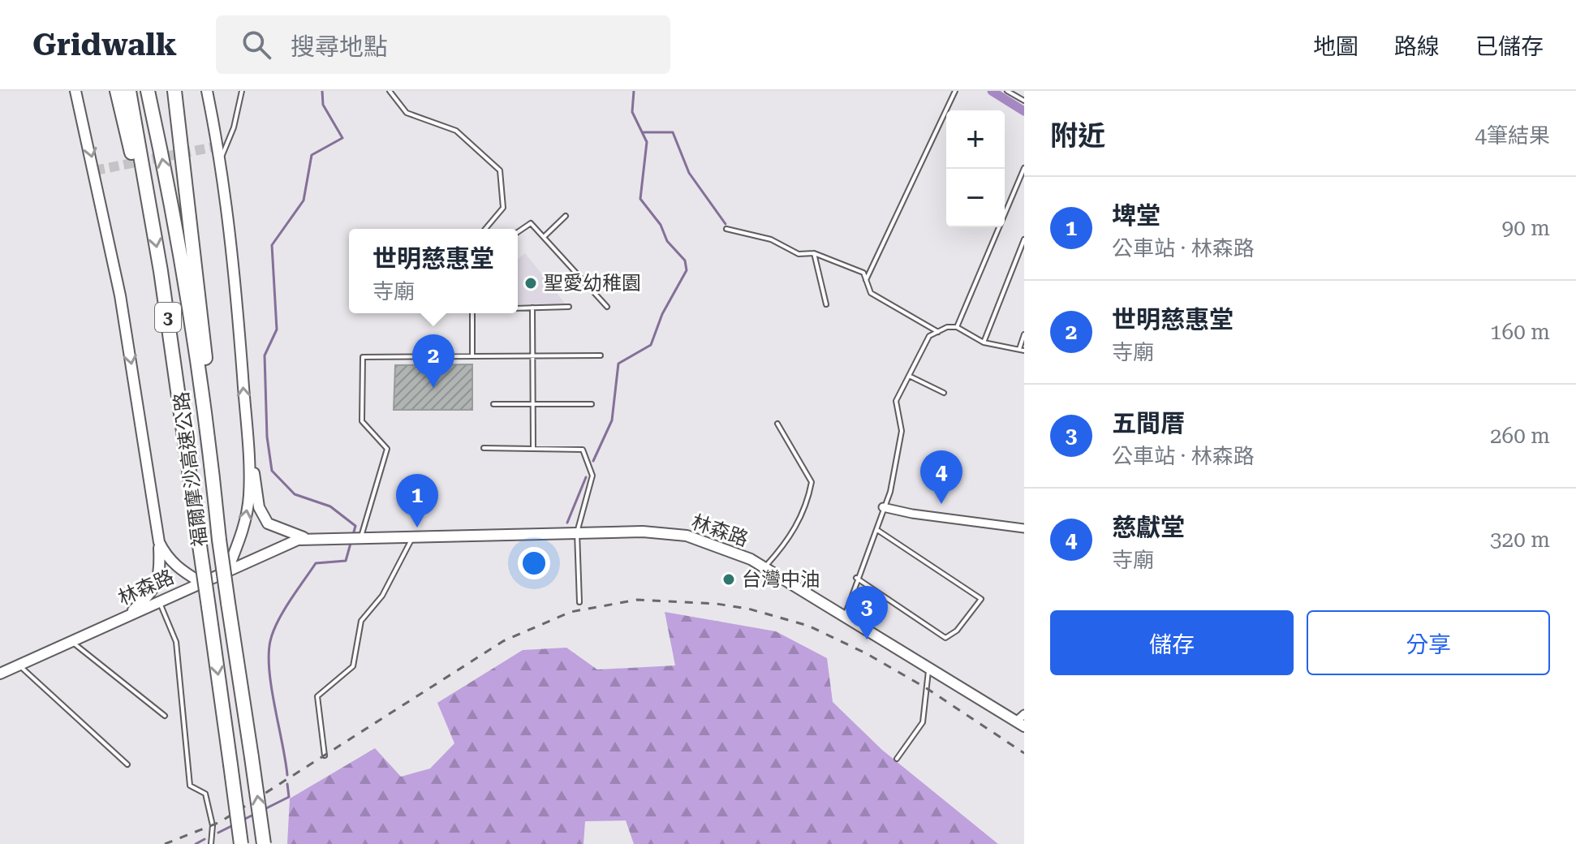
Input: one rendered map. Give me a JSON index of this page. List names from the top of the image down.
{
  "streets": {
    "highway": ["3", "福爾摩沙高速公路"],
    "street": ["林森路"]
  },
  "places": ["聖愛幼稚園", "台灣中油"],
  "page": {
    "header": "Gridwalk",
    "search": "搜尋地點",
    "nav": ["地圖", "路線", "已儲存"],
    "heading": ["附近", "4筆結果"],
    "map_buttons": ["+", "−"],
    "list": [
      {
        "mark": "1",
        "name": "埤堂",
        "note": "公車站 · 林森路",
        "value": "90 m"
      },
      {
        "mark": "2",
        "name": "世明慈惠堂",
        "note": "寺廟",
        "value": "160 m"
      },
      {
        "mark": "3",
        "name": "五間厝",
        "note": "公車站 · 林森路",
        "value": "260 m"
      },
      {
        "mark": "4",
        "name": "慈獻堂",
        "note": "寺廟",
        "value": "320 m"
      }
    ],
    "popup": ["世明慈惠堂", "寺廟"],
    "pins": [
      "2",
      "4",
      "1",
      "3"
    ],
    "buttons": ["儲存", "分享"]
  }
}
